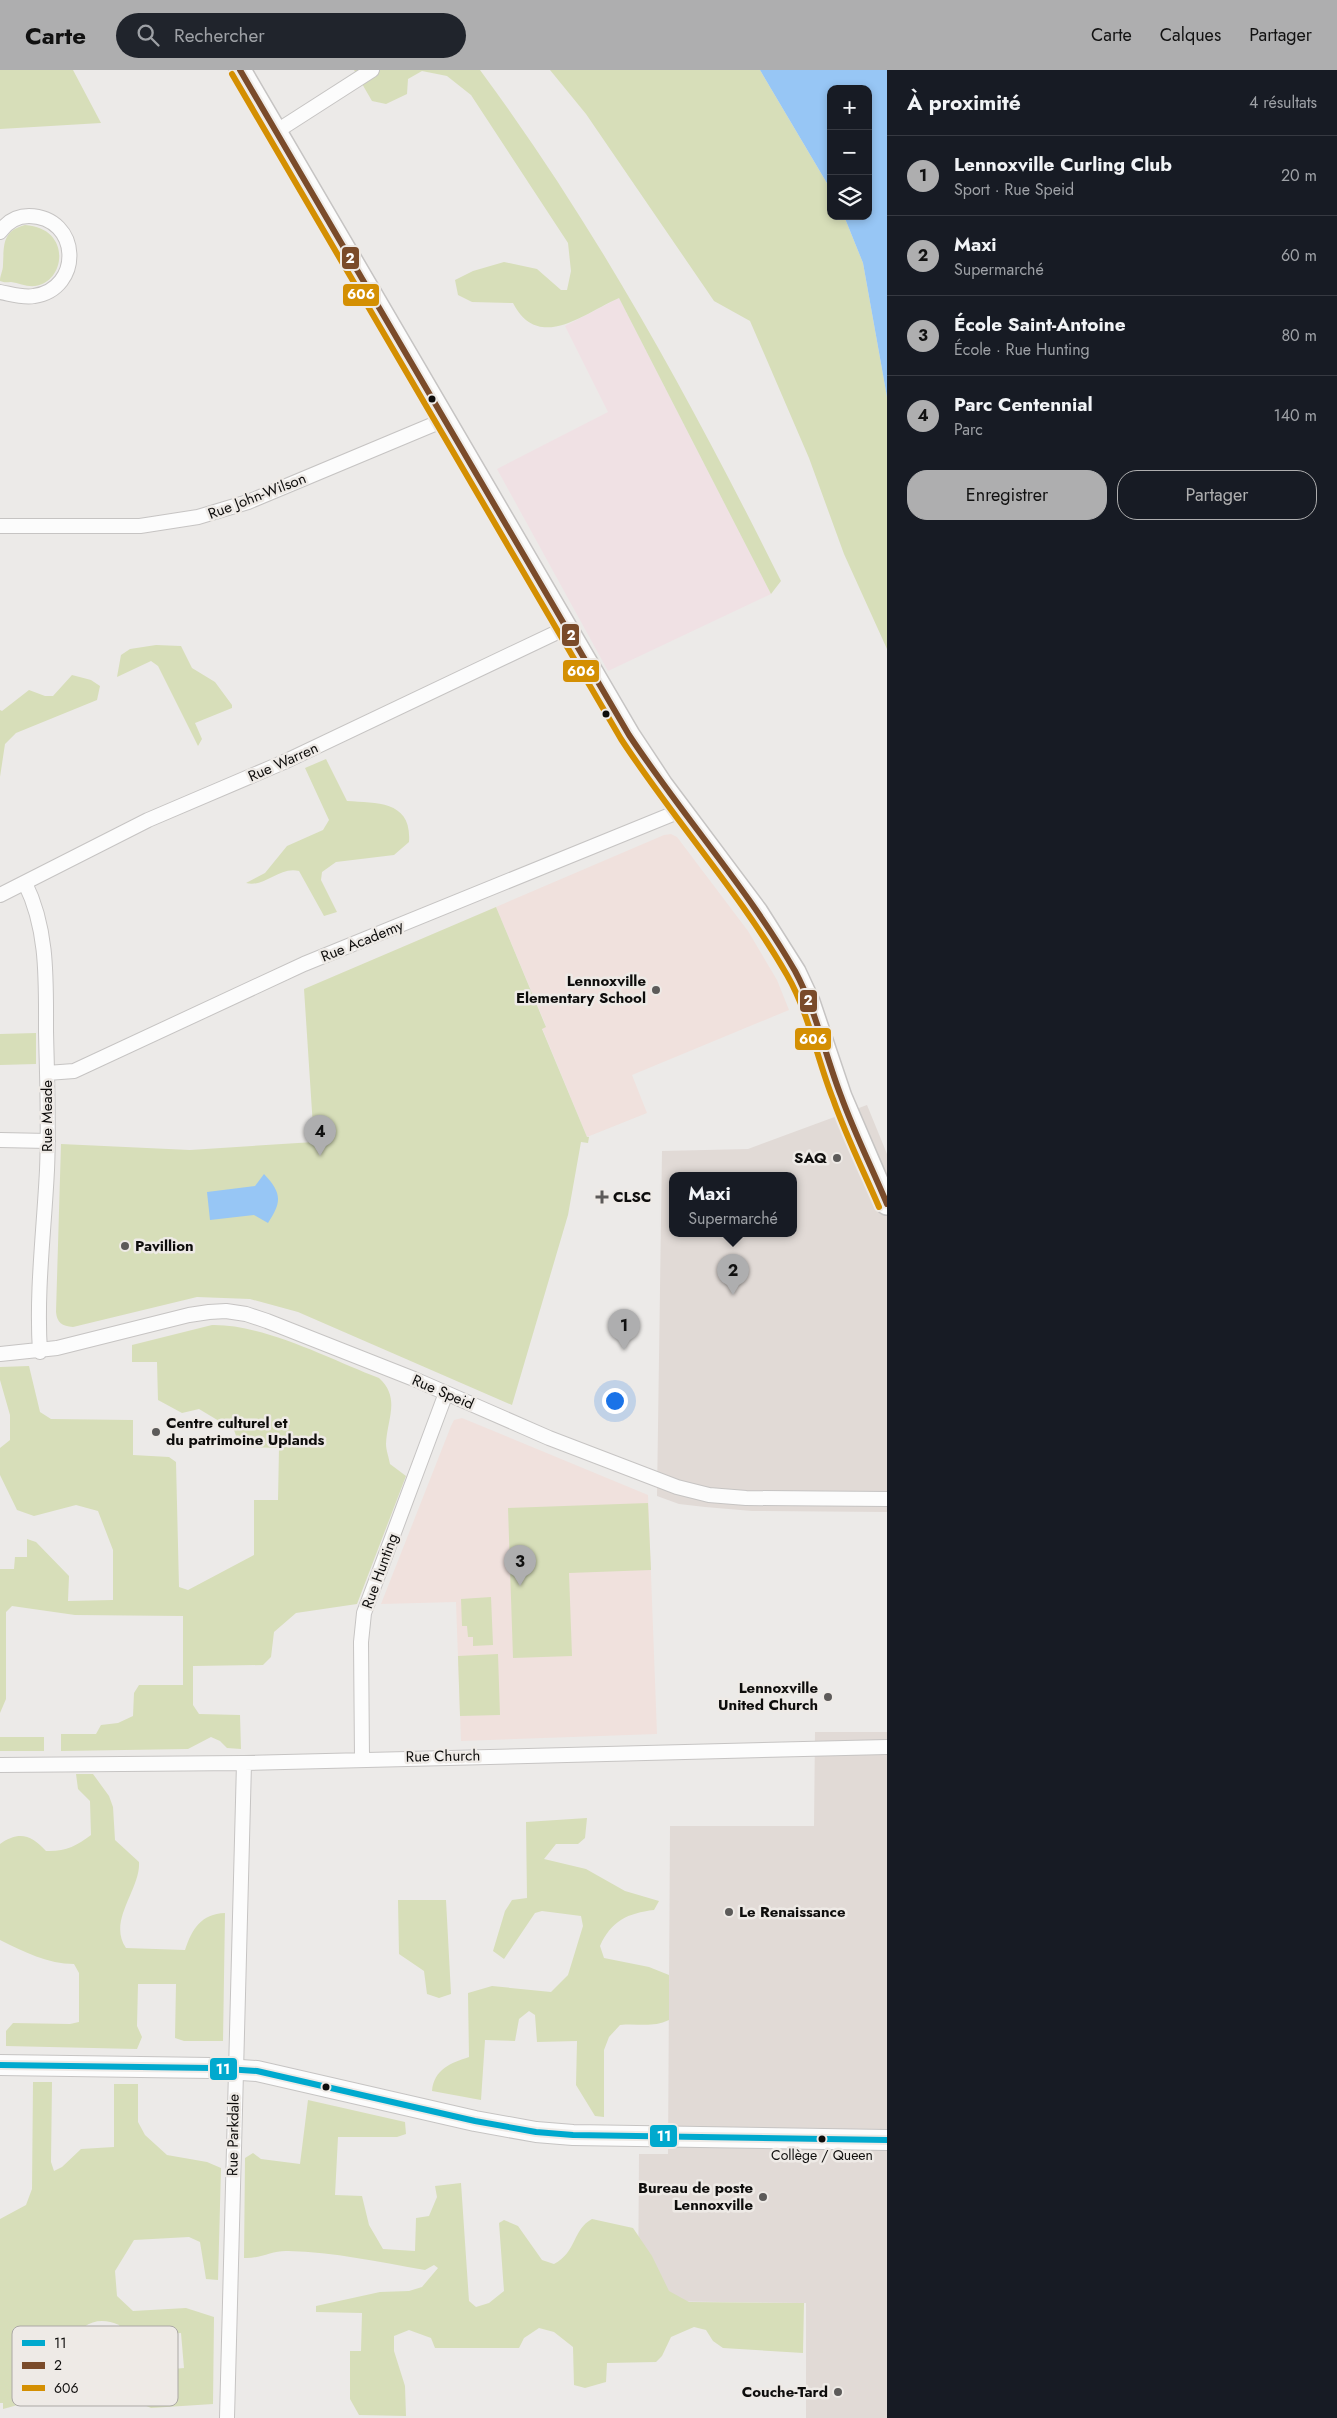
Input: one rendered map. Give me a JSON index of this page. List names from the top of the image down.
{
  "streets": {
    "street": [
      "Rue John-Wilson",
      "Rue Warren",
      "Rue Academy",
      "Rue Meade",
      "Rue Speid",
      "Rue Hunting",
      "Rue Church",
      "Rue Parkdale"
    ]
  },
  "crossings": [
    ["Rue Warren", "Rue Meade"],
    ["Rue Academy", "Rue Meade"],
    ["Rue Meade", "Rue Speid"],
    ["Rue Speid", "Rue Hunting"],
    ["Rue Hunting", "Rue Church"],
    ["Rue Church", "Rue Parkdale"]
  ],
  "places": {
    "other": [
      "Lennoxville Elementary School",
      "SAQ",
      "Pavillion",
      "Centre culturel et du patrimoine Uplands",
      "Lennoxville United Church",
      "Le Renaissance",
      "Collège / Queen",
      "Bureau de poste Lennoxville",
      "Couche-Tard"
    ],
    "health": ["CLSC"]
  },
  "lines": ["transit line 2", "transit line 606", "transit line 11"],
  "legend": ["11", "2", "606"],
  "page": {
    "header": "Carte",
    "search": "Rechercher",
    "nav": ["Carte", "Calques", "Partager"],
    "heading": ["À proximité", "4 résultats"],
    "map_buttons": ["+", "−"],
    "list": [
      {
        "mark": "1",
        "name": "Lennoxville Curling Club",
        "note": "Sport · Rue Speid",
        "value": "20 m"
      },
      {
        "mark": "2",
        "name": "Maxi",
        "note": "Supermarché",
        "value": "60 m"
      },
      {
        "mark": "3",
        "name": "École Saint-Antoine",
        "note": "École · Rue Hunting",
        "value": "80 m"
      },
      {
        "mark": "4",
        "name": "Parc Centennial",
        "note": "Parc",
        "value": "140 m"
      }
    ],
    "buttons": ["Enregistrer", "Partager"],
    "pins": [
      "4",
      "2",
      "1",
      "3"
    ],
    "popup": ["Maxi", "Supermarché"]
  }
}
